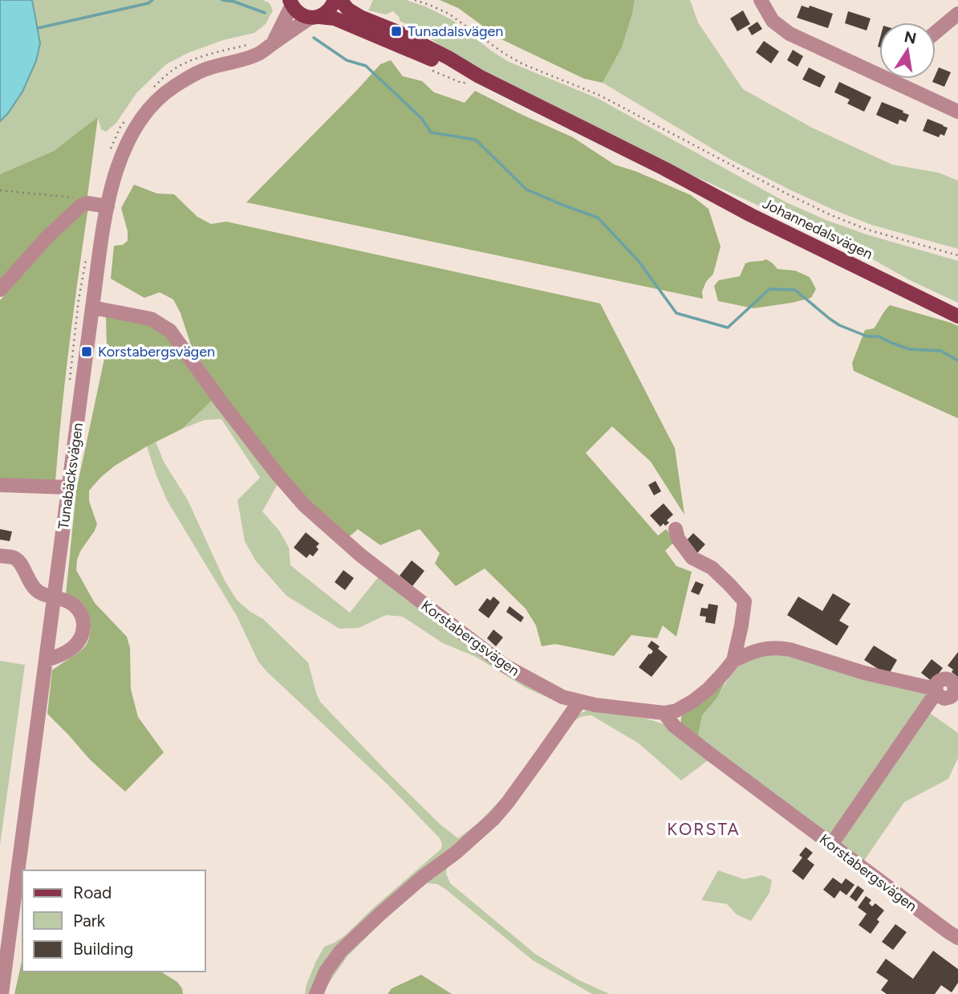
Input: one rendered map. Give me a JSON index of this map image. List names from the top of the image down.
{
  "streets": {
    "main road": ["Johannedalsvägen"],
    "street": ["Tunabäcksvägen", "Korstabergsvägen"]
  },
  "crossings": [
    ["Johannedalsvägen", "Tunabäcksvägen"],
    ["Tunabäcksvägen", "Korstabergsvägen"]
  ],
  "districts": ["KORSTA"],
  "places": {
    "transit": ["Tunadalsvägen", "Korstabergsvägen"]
  },
  "legend": ["Road", "Park", "Building"],
  "north": "top"
}
